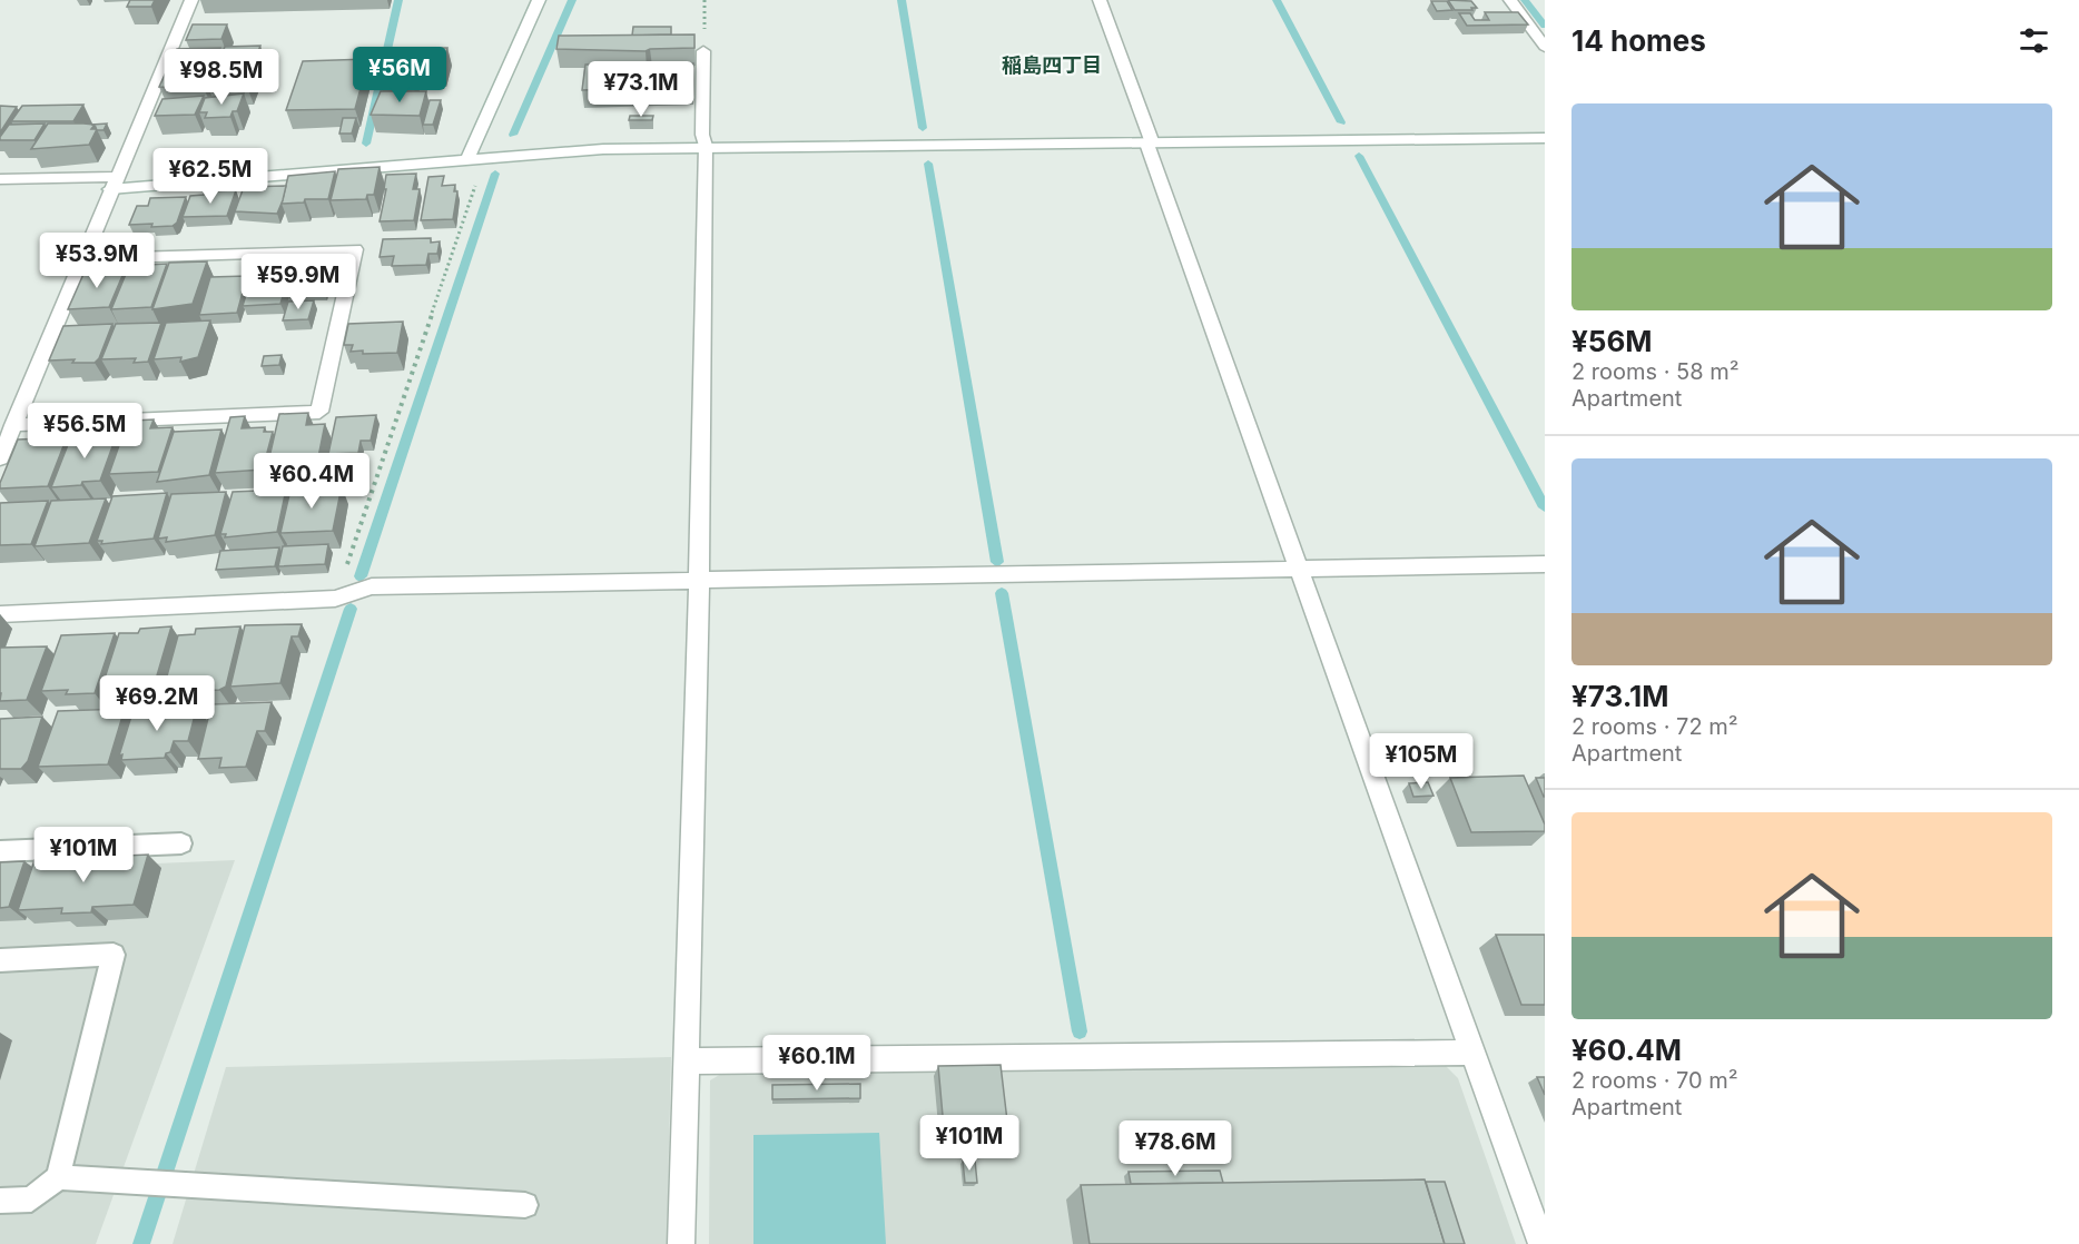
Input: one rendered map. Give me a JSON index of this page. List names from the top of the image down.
{
  "districts": ["稲島四丁目"],
  "page": {
    "heading": "14 homes",
    "price": [
      "¥56M",
      "¥98.5M",
      "¥73.1M",
      "¥62.5M",
      "¥53.9M",
      "¥59.9M",
      "¥56.5M",
      "¥60.4M",
      "¥69.2M",
      "¥105M",
      "¥101M",
      "¥60.1M",
      "¥101M",
      "¥78.6M"
    ],
    "list": [
      {
        "name": "¥56M",
        "note": "2 rooms · 58 m² · Apartment"
      },
      {
        "name": "¥73.1M",
        "note": "2 rooms · 72 m² · Apartment"
      },
      {
        "name": "¥60.4M",
        "note": "2 rooms · 70 m² · Apartment"
      }
    ]
  }
}
